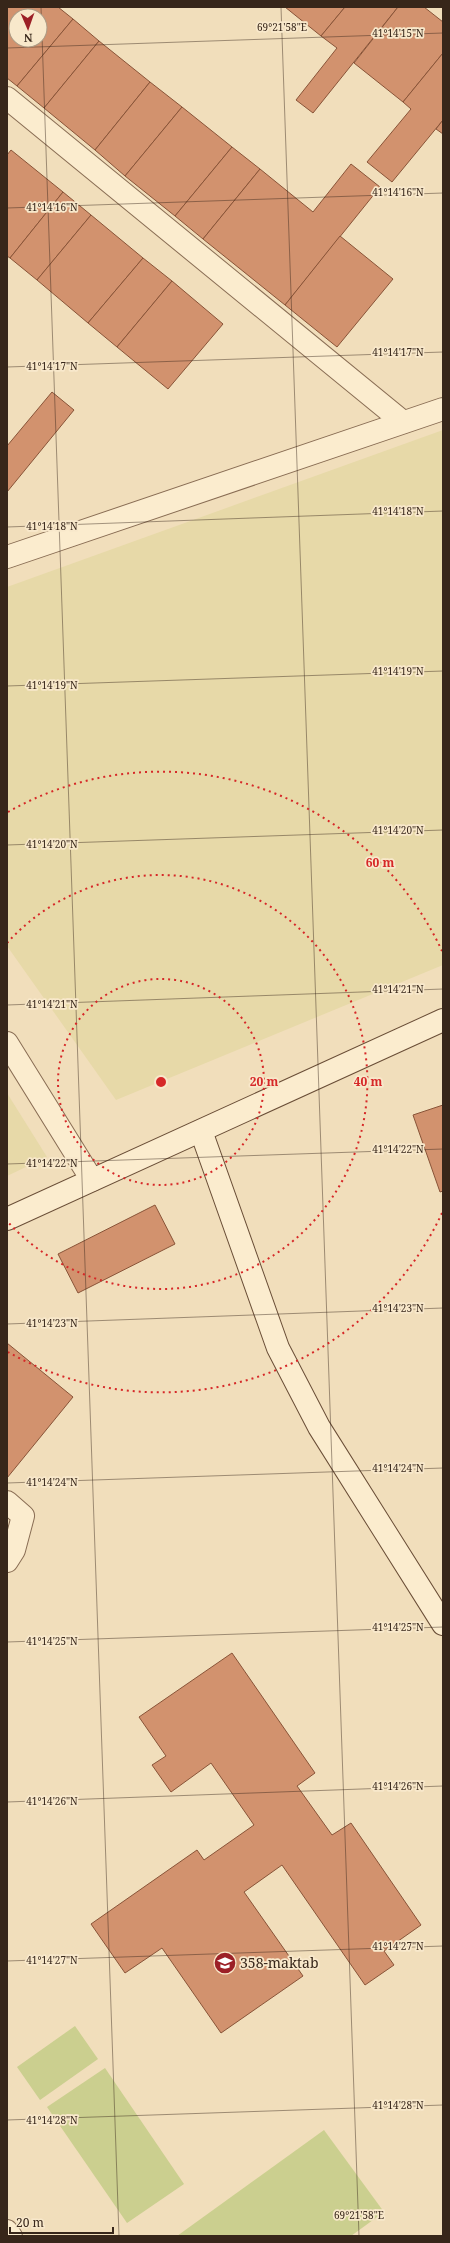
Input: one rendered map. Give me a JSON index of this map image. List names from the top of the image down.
{
  "places": {
    "school or university": ["358-maktab"]
  },
  "scale_bar": "20 m",
  "north": "bottom",
  "coordinates": [
    "69°21'58\"E",
    "41°14'15\"N",
    "41°14'16\"N",
    "41°14'17\"N",
    "41°14'18\"N",
    "41°14'19\"N",
    "41°14'20\"N",
    "41°14'21\"N",
    "41°14'22\"N",
    "41°14'23\"N",
    "41°14'24\"N",
    "41°14'25\"N",
    "41°14'26\"N",
    "41°14'27\"N",
    "41°14'28\"N"
  ],
  "rings": ["60 m", "20 m", "40 m"]
}
